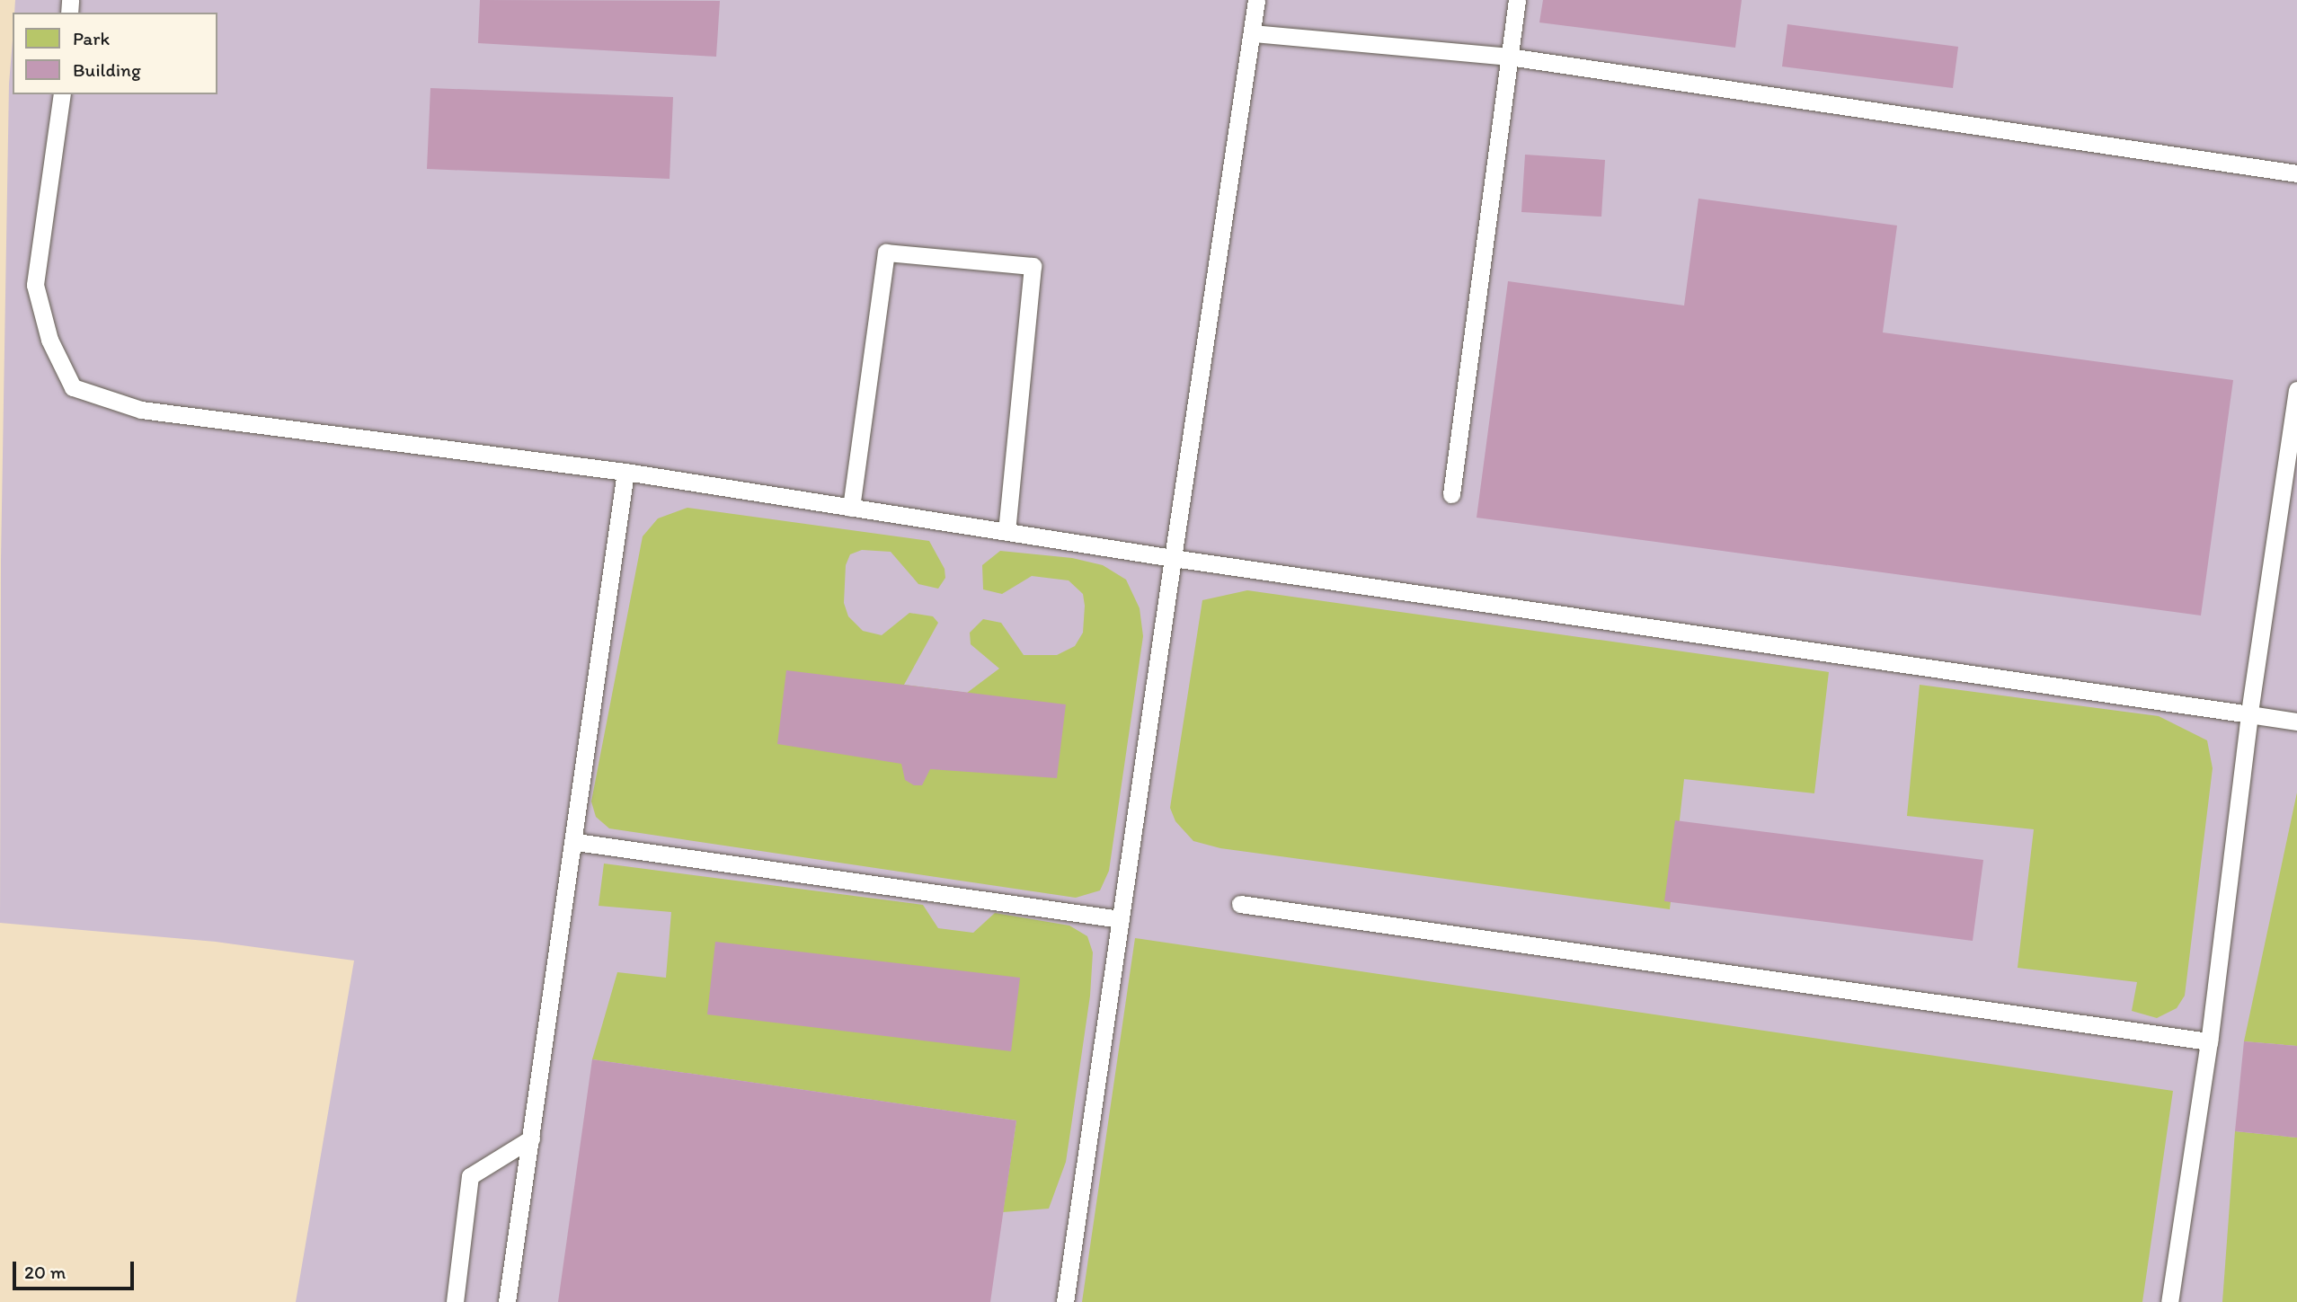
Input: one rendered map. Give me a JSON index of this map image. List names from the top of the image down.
{
  "legend": ["Park", "Building"],
  "scale_bar": "20 m"
}
